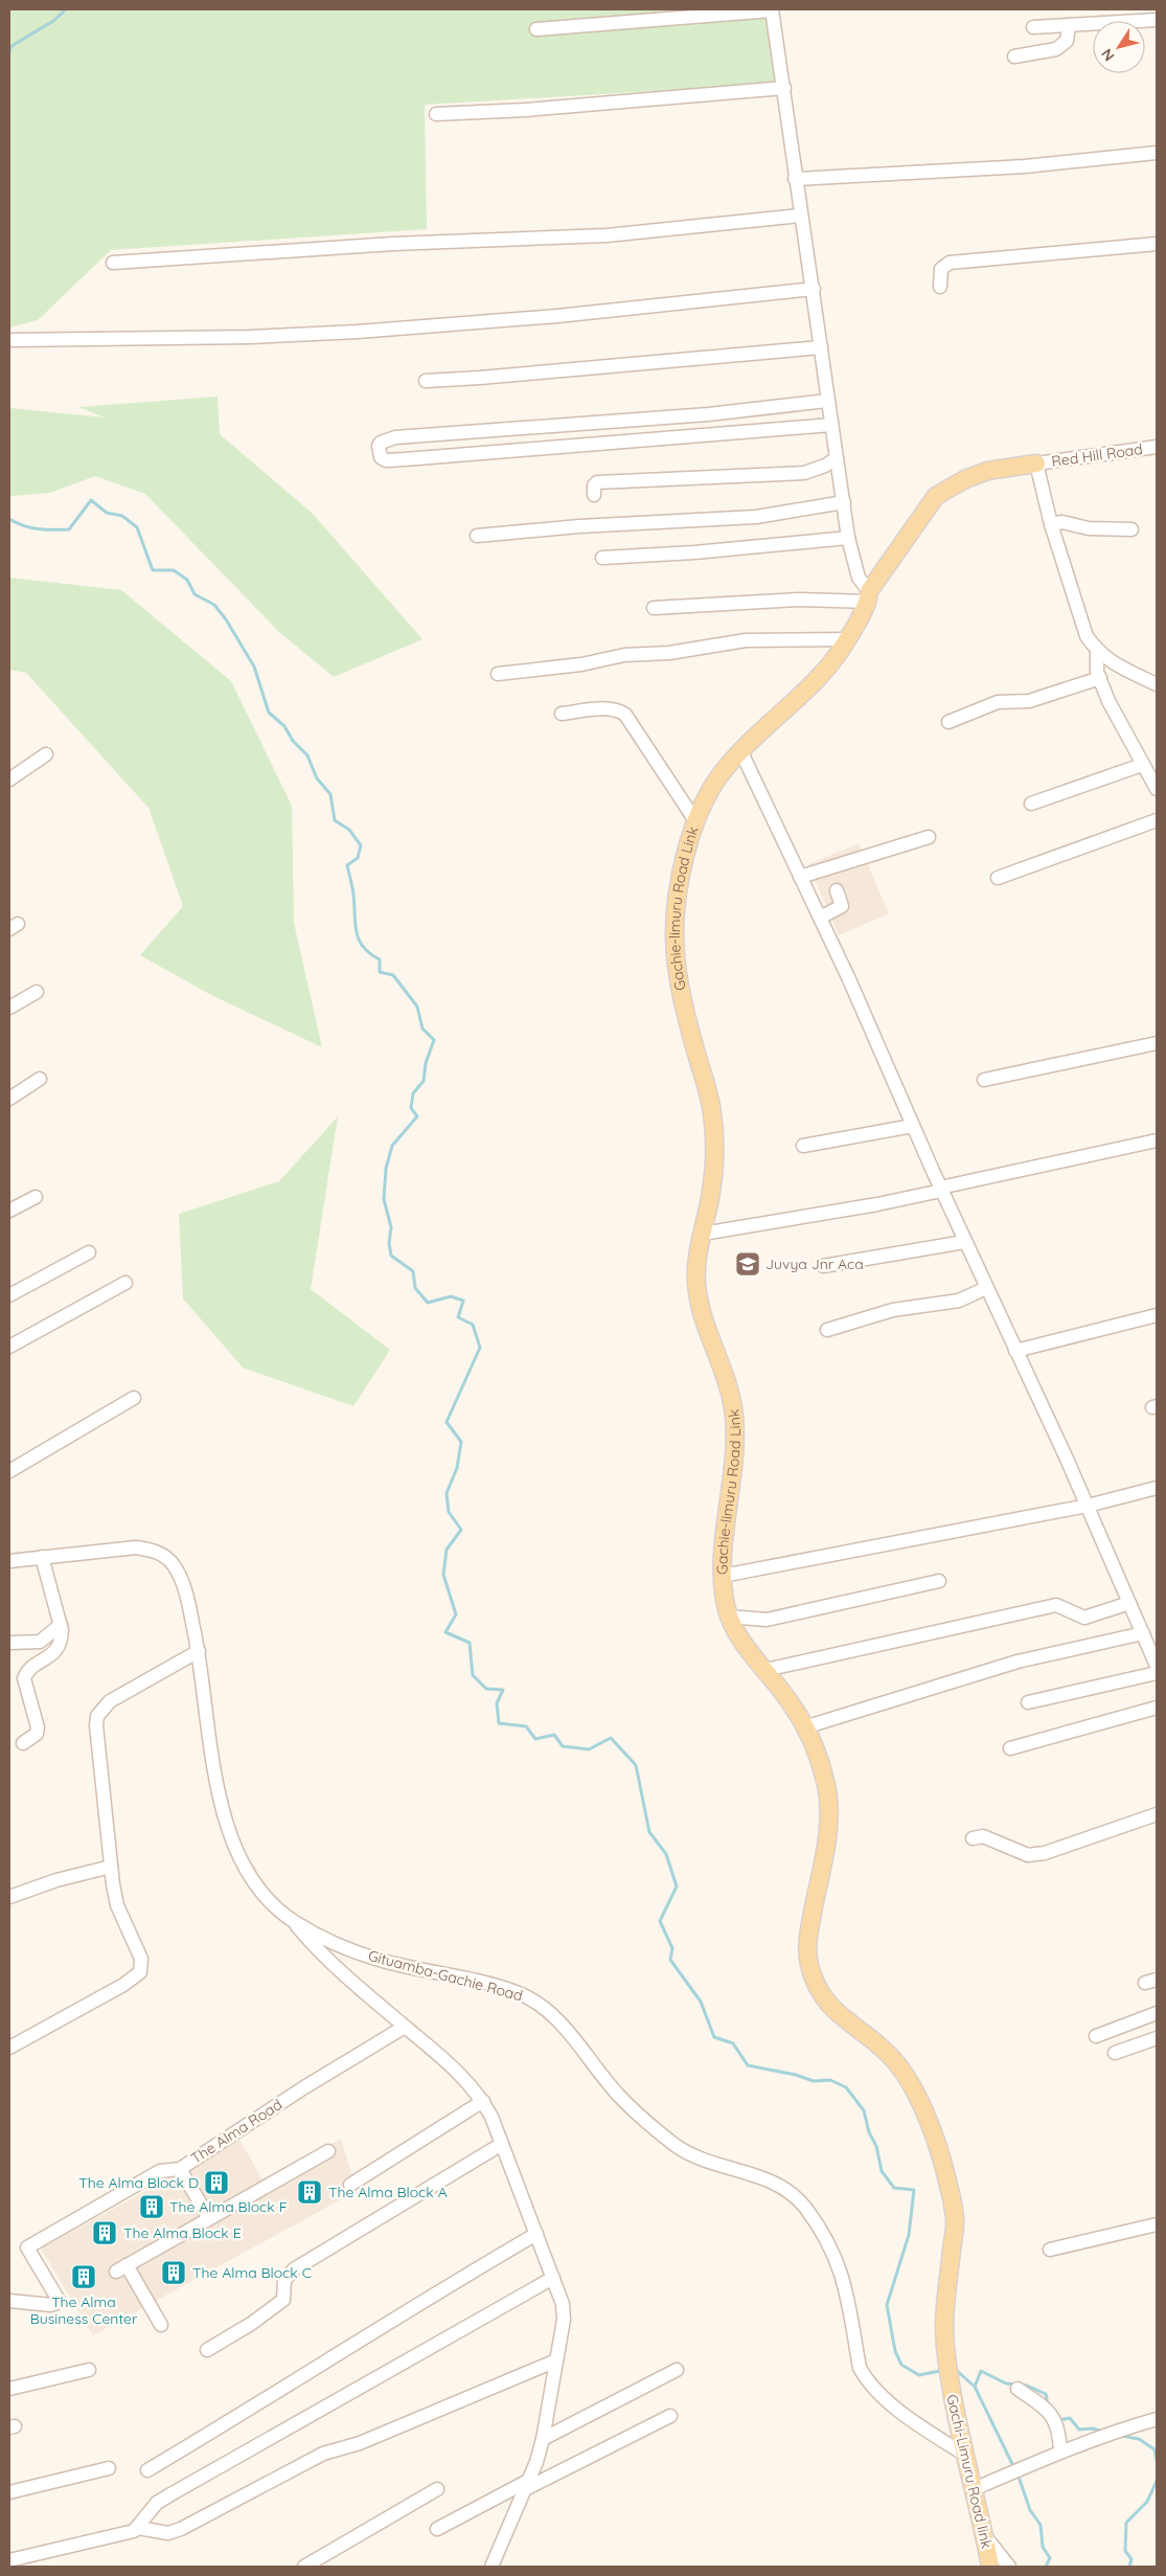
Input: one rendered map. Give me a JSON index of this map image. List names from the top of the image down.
{
  "streets": {
    "main road": ["Gachie-limuru Road Link", "Gachi-Limuru Road link"],
    "street": ["Red Hill Road", "Gituamba-Gachie Road", "The Alma Road"]
  },
  "crossings": [
    ["Red Hill Road", "Gachie-limuru Road Link"],
    ["Gachie-limuru Road Link", "Gachi-Limuru Road link"],
    ["Gituamba-Gachie Road", "Gachi-Limuru Road link"]
  ],
  "places": {
    "school or university": ["Juvya Jnr Aca"],
    "building": [
      "The Alma Block D",
      "The Alma Block A",
      "The Alma Block F",
      "The Alma Block E",
      "The Alma Block C",
      "The Alma Business Center"
    ]
  },
  "north": "bottom left"
}
